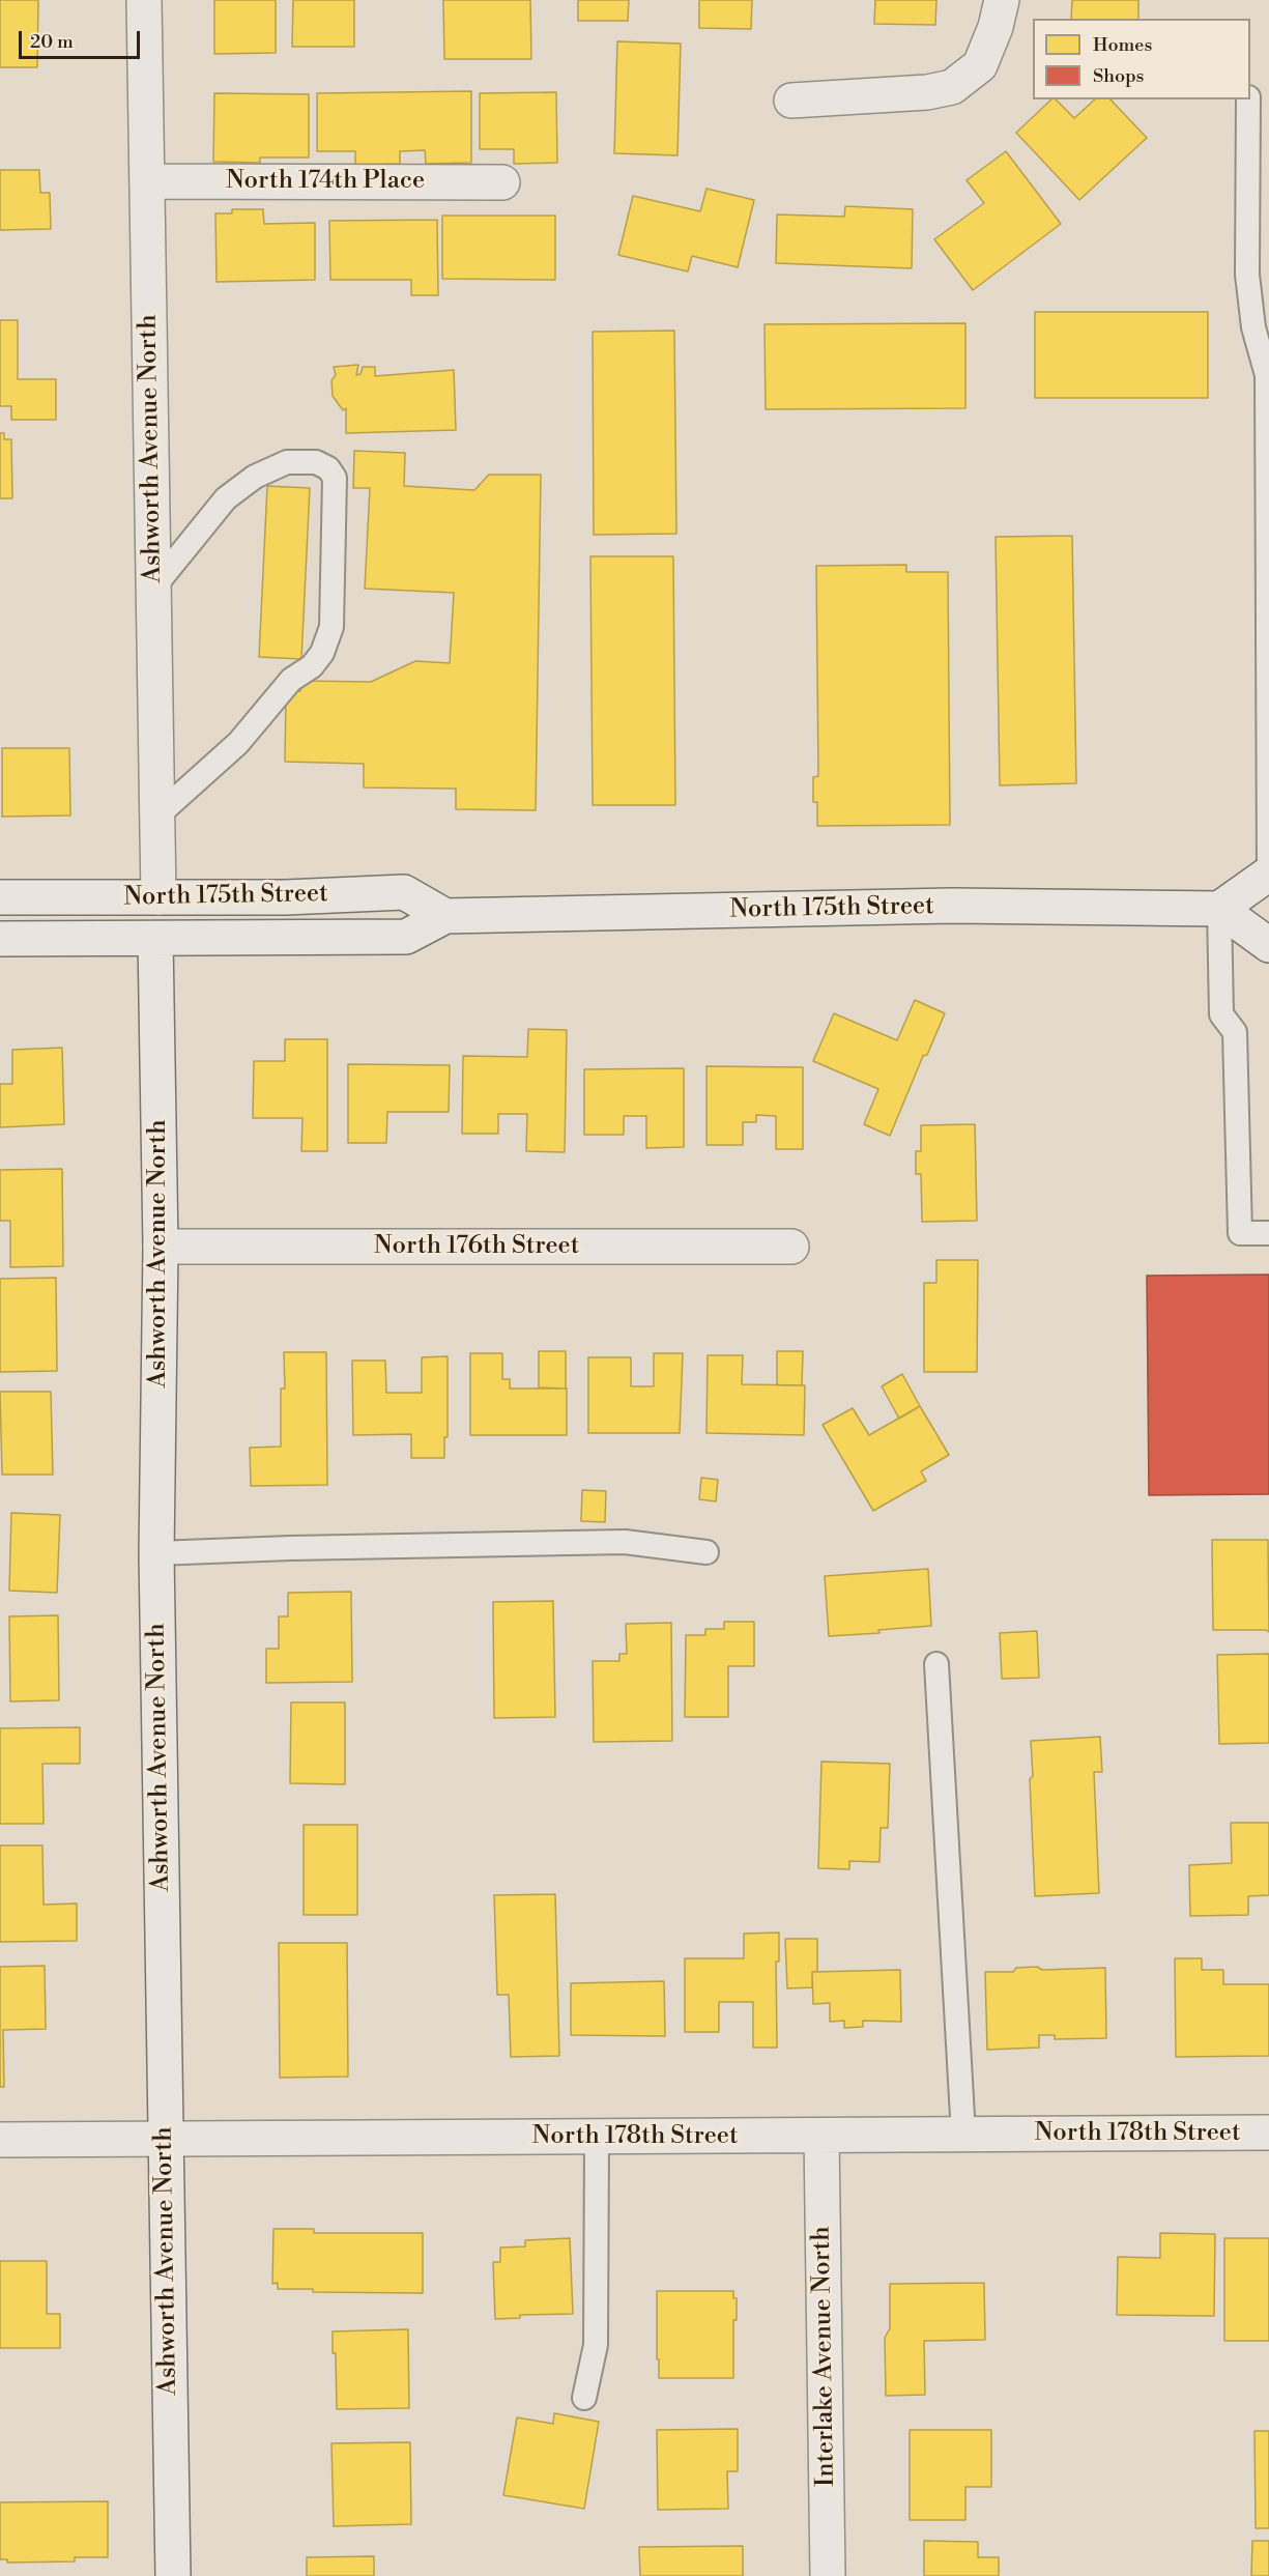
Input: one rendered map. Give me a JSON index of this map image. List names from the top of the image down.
{
  "streets": {
    "street": [
      "North 174th Place",
      "Ashworth Avenue North",
      "North 175th Street",
      "North 176th Street",
      "North 178th Street",
      "Interlake Avenue North"
    ]
  },
  "crossings": [
    ["North 174th Place", "Ashworth Avenue North"],
    ["Ashworth Avenue North", "North 175th Street"],
    ["Ashworth Avenue North", "North 176th Street"],
    ["Ashworth Avenue North", "North 178th Street"],
    ["North 178th Street", "Interlake Avenue North"]
  ],
  "legend": ["Homes", "Shops"],
  "scale_bar": "20 m"
}
